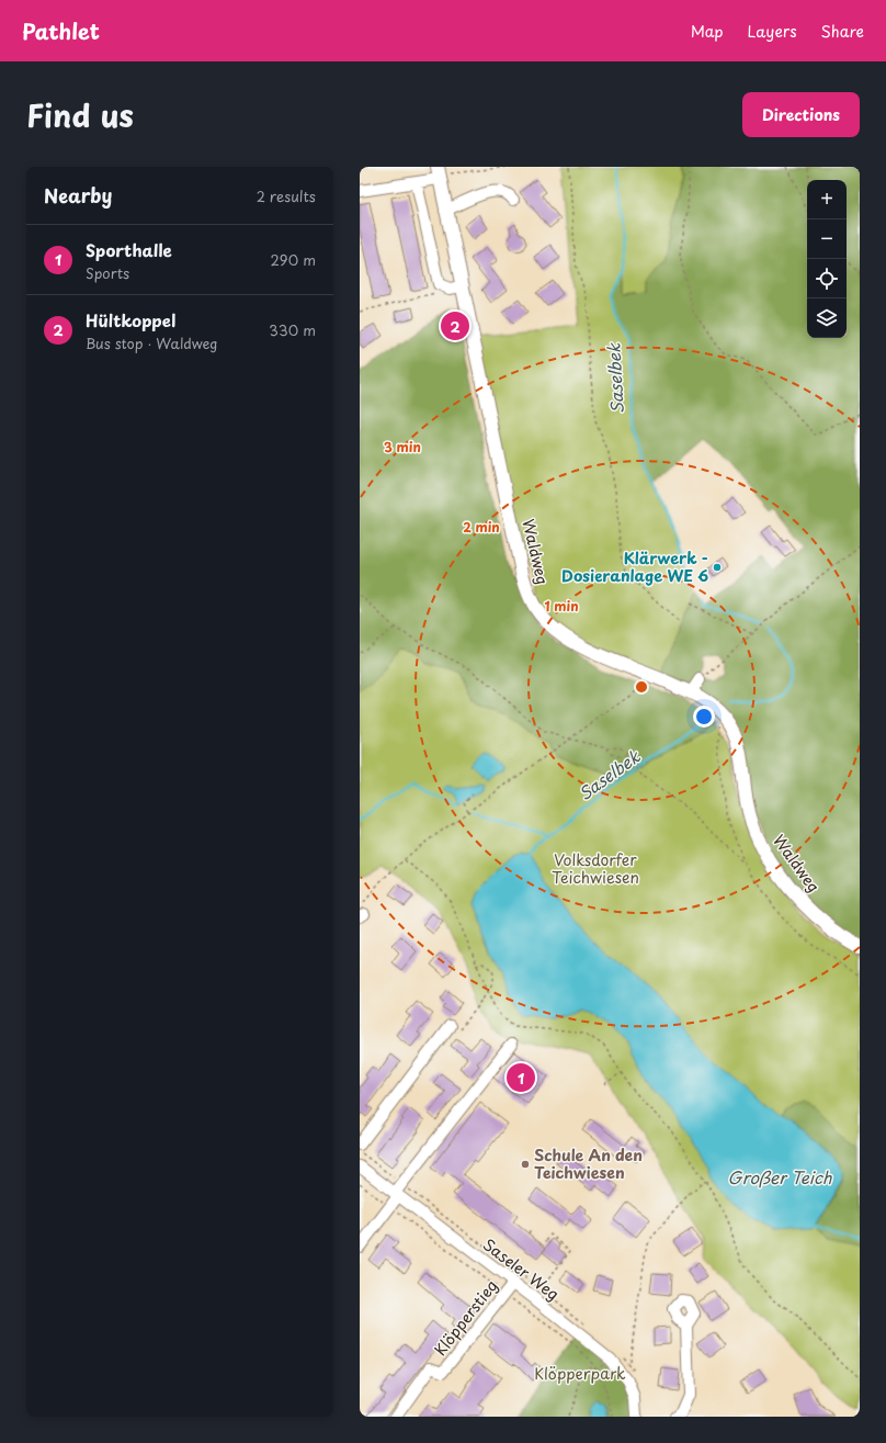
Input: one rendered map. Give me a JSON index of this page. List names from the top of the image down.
{
  "streets": {
    "main road": ["Waldweg"],
    "street": ["Saseler Weg", "Klöpperstieg"]
  },
  "crossings": [
    ["Saseler Weg", "Klöpperstieg"]
  ],
  "water": ["Saselbek", "Großer Teich"],
  "parks": ["Volksdorfer Teichwiesen", "Klöpperpark"],
  "places": ["Klärwerk - Dosieranlage WE 6", "Schule An den Teichwiesen"],
  "page": {
    "header": "Pathlet",
    "nav": ["Map", "Layers", "Share"],
    "title": "Find us",
    "buttons": "Directions",
    "heading": ["Nearby", "2 results"],
    "map_buttons": ["+", "−"],
    "list": [
      {
        "mark": "1",
        "name": "Sporthalle",
        "note": "Sports",
        "value": "290 m"
      },
      {
        "mark": "2",
        "name": "Hültkoppel",
        "note": "Bus stop · Waldweg",
        "value": "330 m"
      }
    ],
    "pins": ["2", "1"]
  },
  "rings": ["3 min", "2 min", "1 min"]
}
